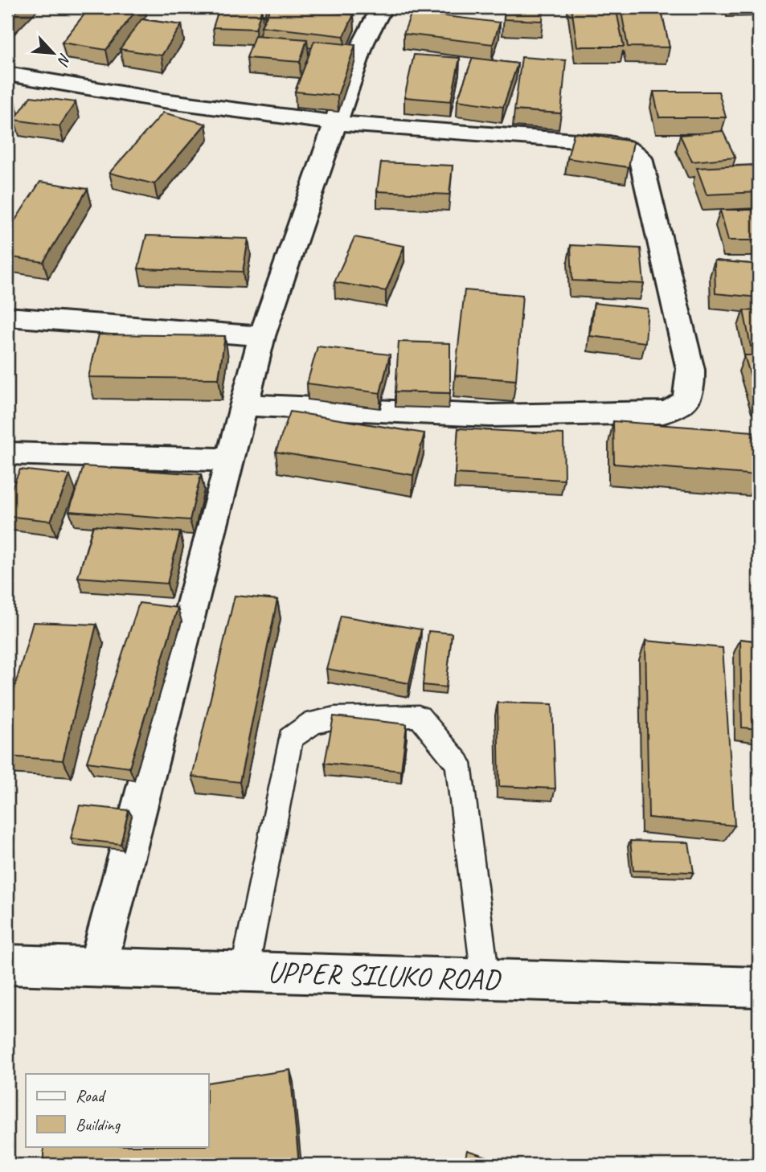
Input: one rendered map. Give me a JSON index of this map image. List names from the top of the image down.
{
  "streets": {
    "street": ["UPPER SILUKO ROAD"]
  },
  "legend": ["Road", "Building"],
  "north": "bottom right"
}
